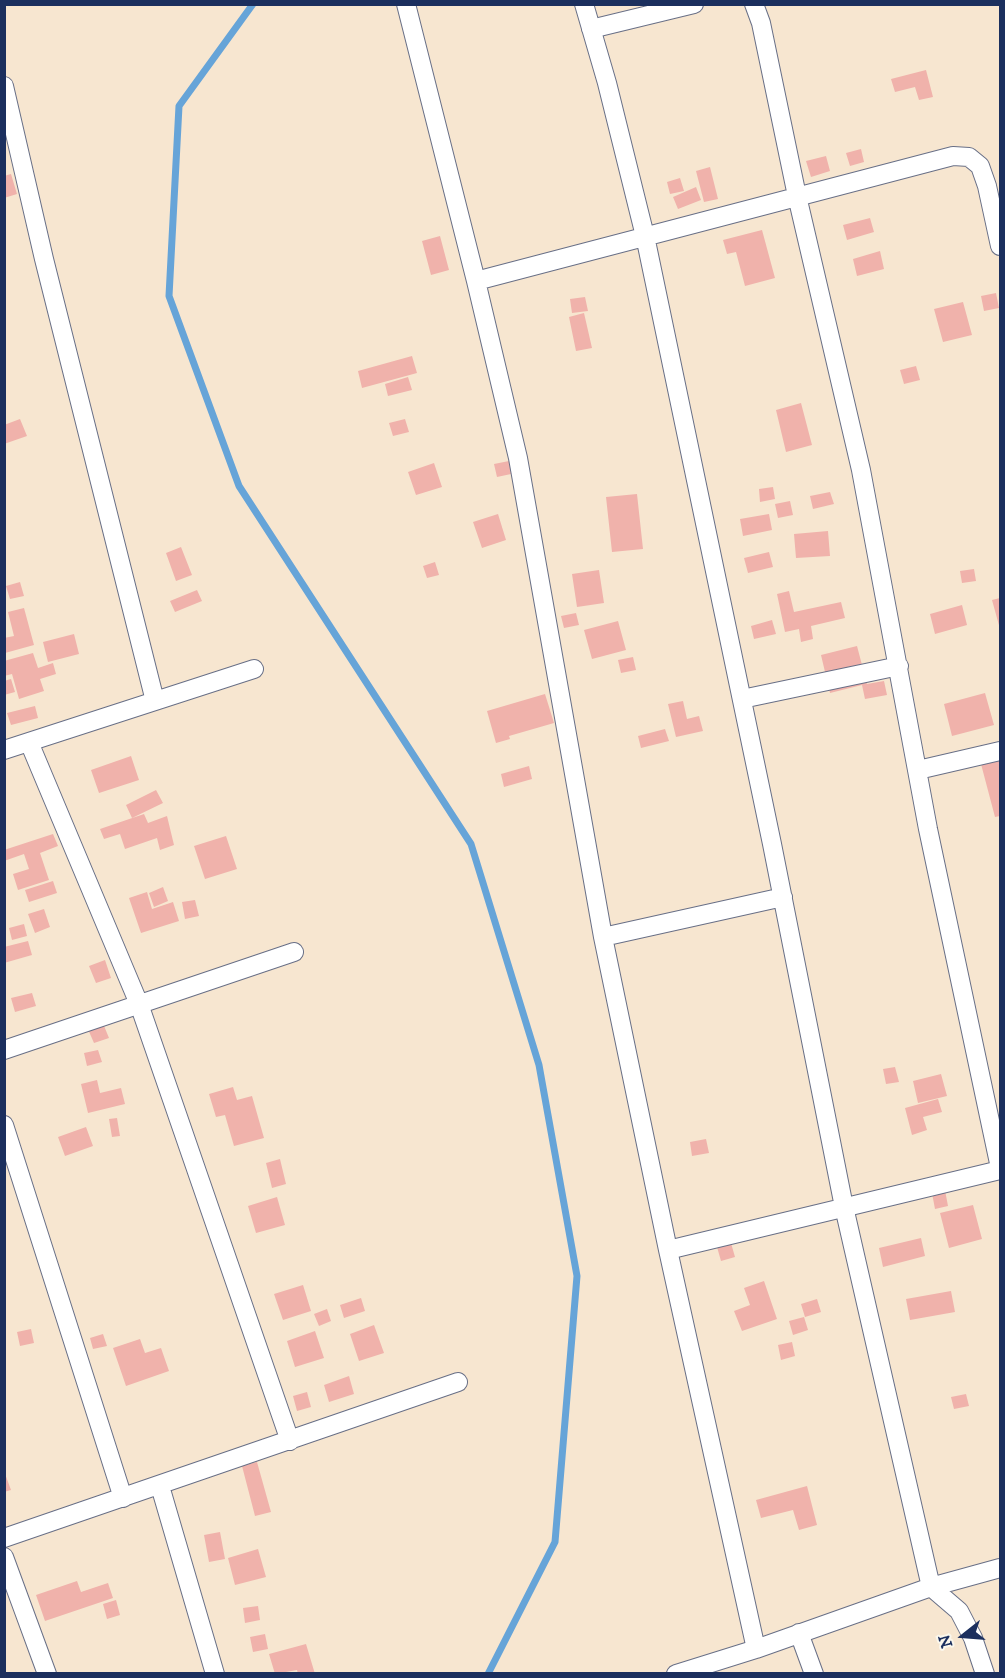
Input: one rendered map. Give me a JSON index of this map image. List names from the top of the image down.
{
  "north": "left"
}
